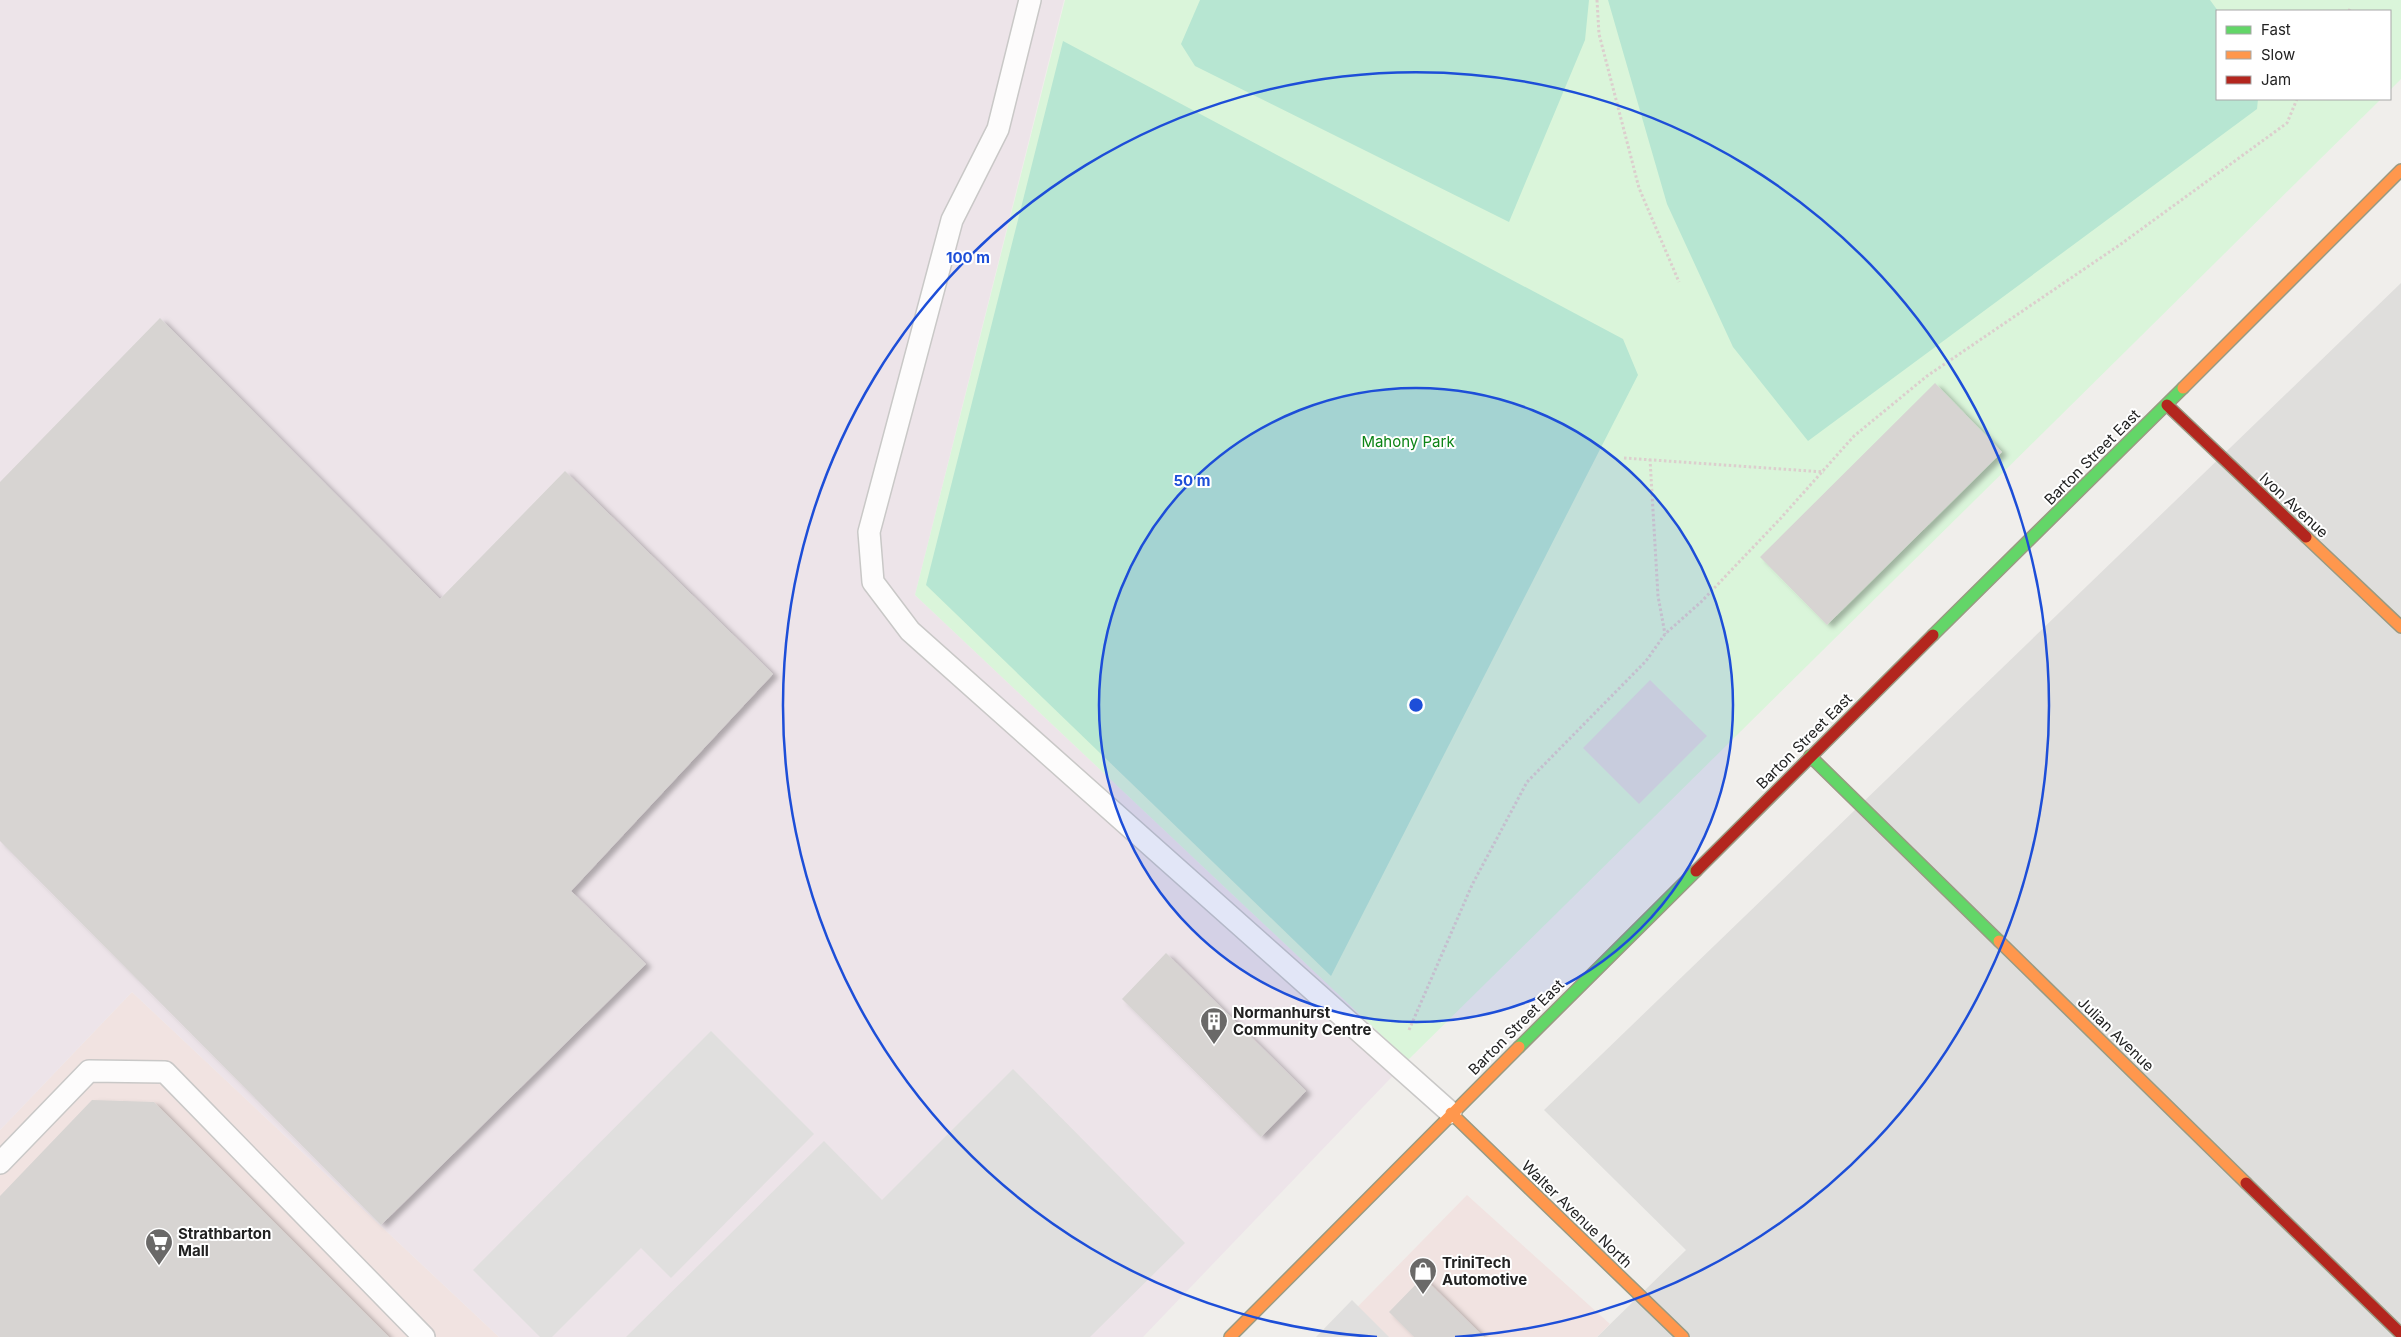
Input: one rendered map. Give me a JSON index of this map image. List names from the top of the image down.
{
  "streets": {
    "main road": [
      "Barton Street East",
      "Ivon Avenue",
      "Julian Avenue",
      "Walter Avenue North"
    ]
  },
  "crossings": [
    ["Barton Street East", "Ivon Avenue"],
    ["Barton Street East", "Julian Avenue"],
    ["Barton Street East", "Walter Avenue North"]
  ],
  "parks": ["Mahony Park"],
  "places": {
    "building": ["Normanhurst Community Centre"],
    "supermarket": ["Strathbarton Mall"],
    "shop": ["TriniTech Automotive"]
  },
  "legend": ["Fast", "Slow", "Jam"],
  "rings": ["100 m", "50 m"]
}
